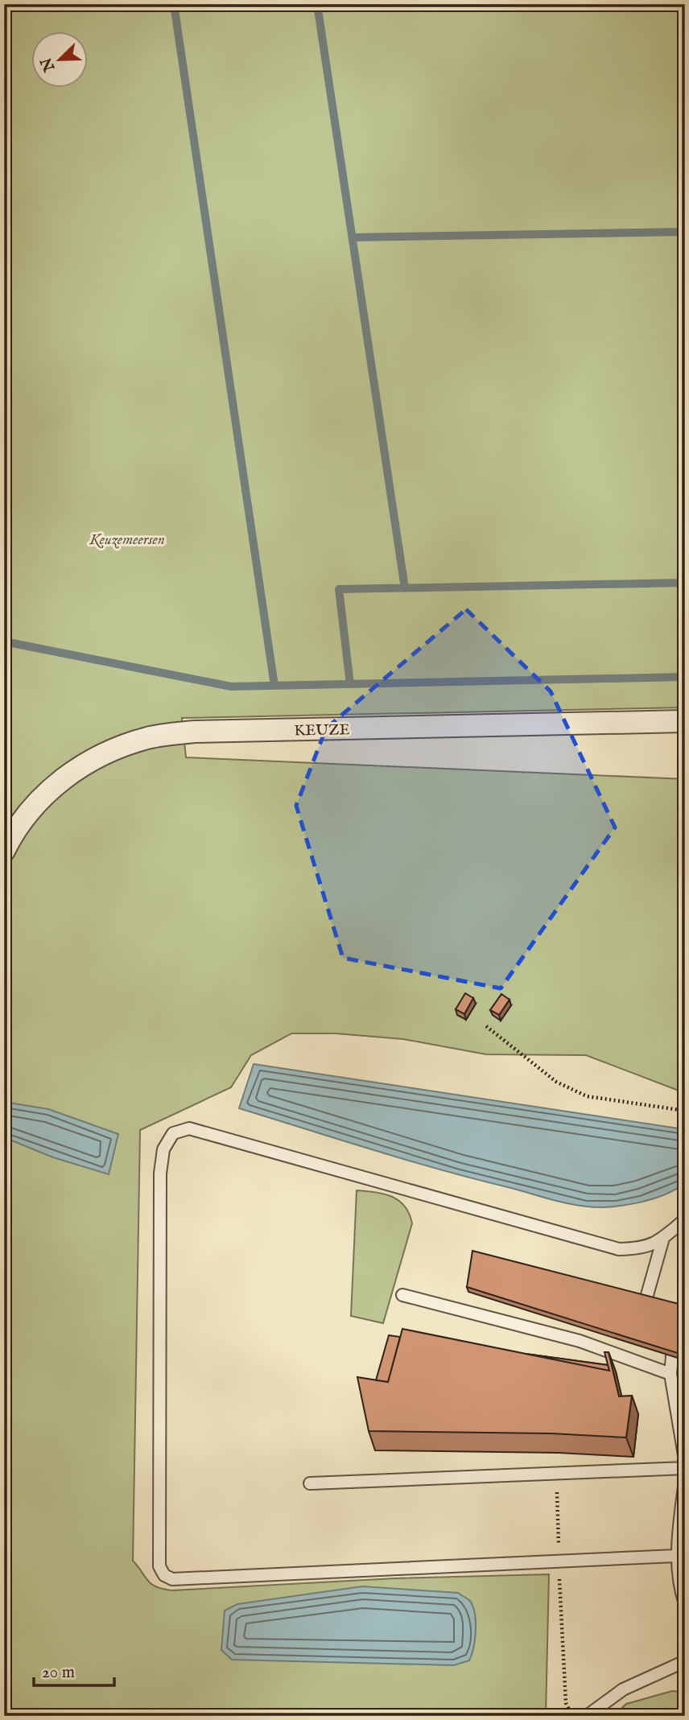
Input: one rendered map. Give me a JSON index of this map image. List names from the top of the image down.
{
  "streets": {
    "street": ["KEUZE"]
  },
  "parks": ["Keuzemeersen"],
  "scale_bar": "20 m",
  "north": "bottom left"
}
